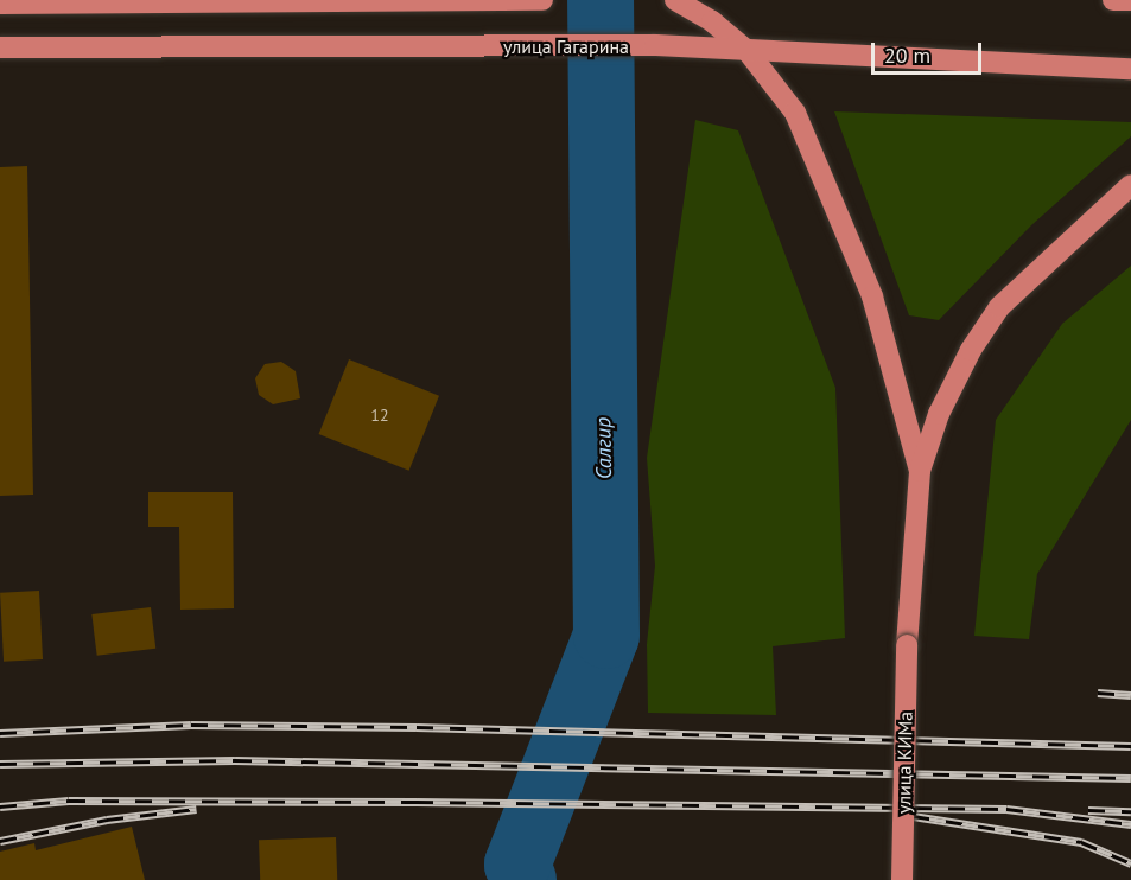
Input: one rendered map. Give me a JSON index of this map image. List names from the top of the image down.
{
  "streets": {
    "main road": ["улица Гагарина", "улица КИМа"]
  },
  "water": ["Салгир"],
  "house_numbers": ["12"],
  "scale_bar": "20 m"
}
